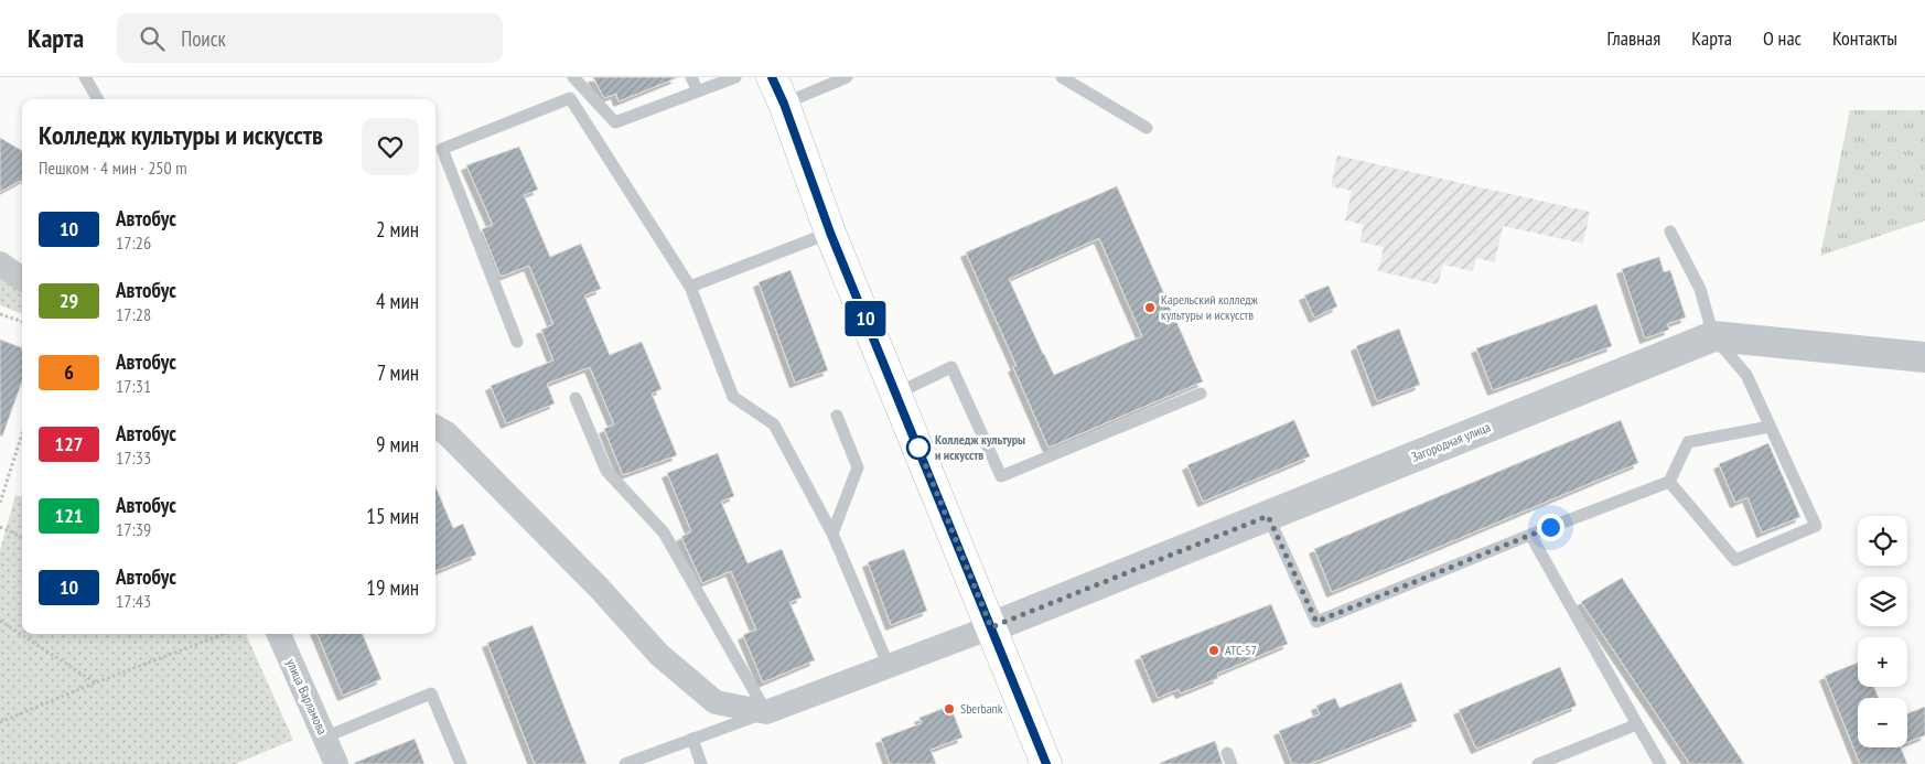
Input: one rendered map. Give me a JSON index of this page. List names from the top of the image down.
{
  "streets": {
    "street": ["Загородная улица", "улица Варламова"]
  },
  "places": [
    "Карельский колледж культуры и искусств",
    "Колледж культуры и искусств",
    "АТС-57",
    "Sberbank"
  ],
  "lines": ["bus line 10"],
  "page": {
    "header": "Карта",
    "search": "Поиск",
    "nav": [
      "Главная",
      "Карта",
      "О нас",
      "Контакты"
    ],
    "on_map": "10",
    "heading": ["Колледж культуры и искусств", "Пешком · 4 мин · 250 m"],
    "list": [
      {
        "mark": "10",
        "name": "Автобус",
        "note": "17:26",
        "value": "2 мин"
      },
      {
        "mark": "29",
        "name": "Автобус",
        "note": "17:28",
        "value": "4 мин"
      },
      {
        "mark": "6",
        "name": "Автобус",
        "note": "17:31",
        "value": "7 мин"
      },
      {
        "mark": "127",
        "name": "Автобус",
        "note": "17:33",
        "value": "9 мин"
      },
      {
        "mark": "121",
        "name": "Автобус",
        "note": "17:39",
        "value": "15 мин"
      },
      {
        "mark": "10",
        "name": "Автобус",
        "note": "17:43",
        "value": "19 мин"
      }
    ],
    "map_buttons": ["+", "−"]
  }
}
